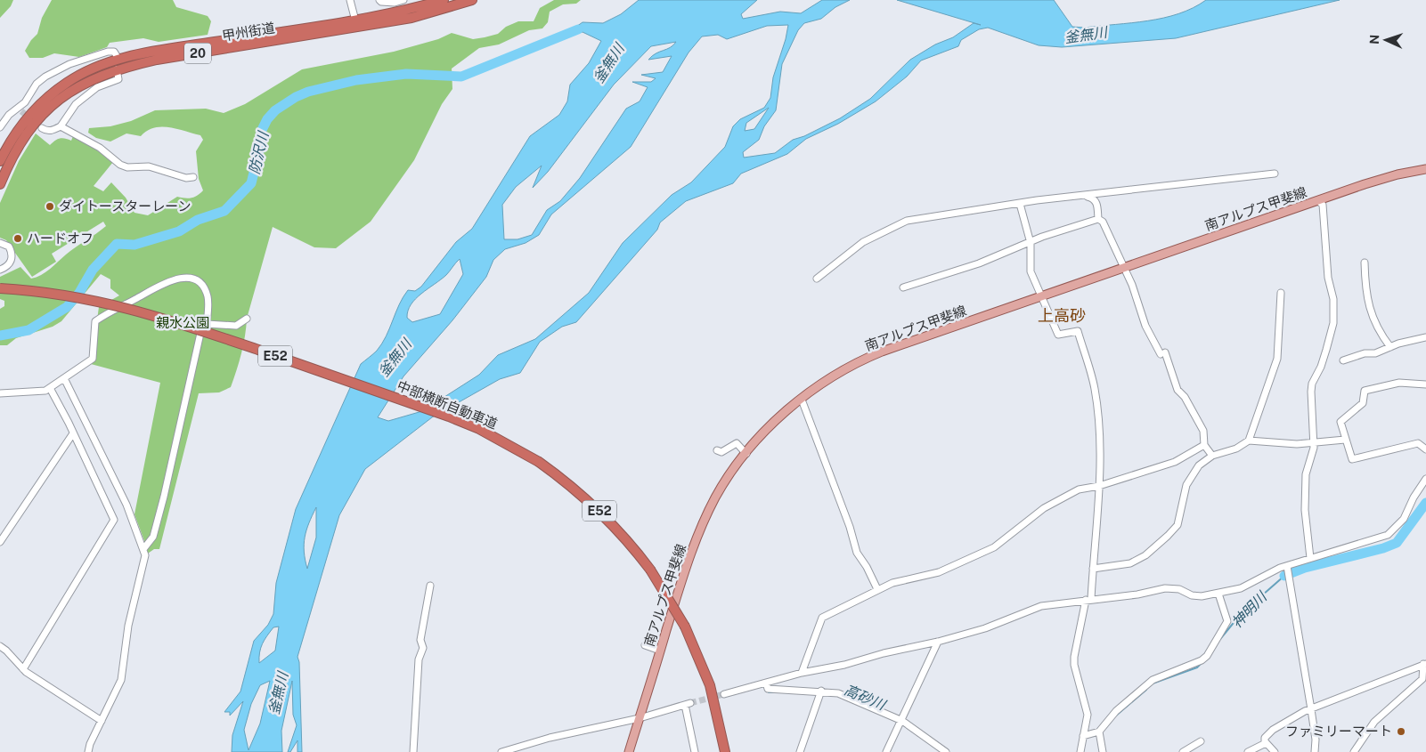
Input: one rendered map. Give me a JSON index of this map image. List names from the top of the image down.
{
  "streets": {
    "highway": [
      "甲州街道",
      "20",
      "E52",
      "中部横断自動車道"
    ],
    "main road": ["南アルプス甲斐線"]
  },
  "districts": ["上高砂"],
  "water": [
    "釜無川",
    "防沢川",
    "神明川",
    "高砂川"
  ],
  "parks": ["親水公園"],
  "places": ["ダイトースターレーン", "ハードオフ", "ファミリーマート"],
  "north": "left"
}
